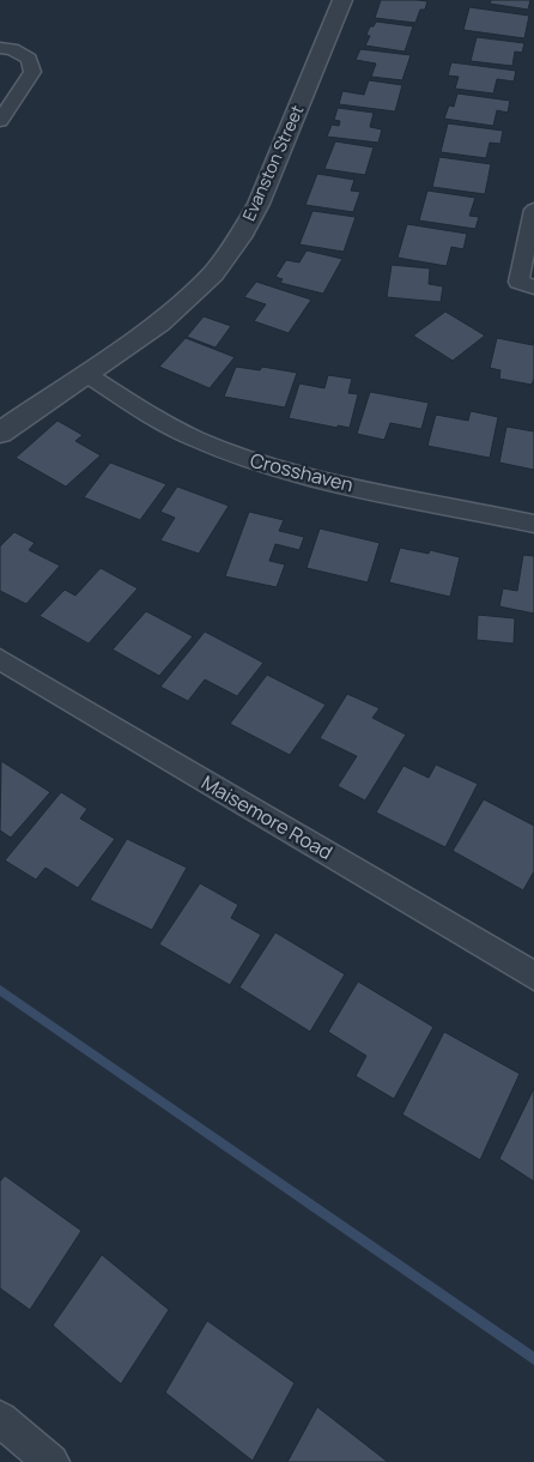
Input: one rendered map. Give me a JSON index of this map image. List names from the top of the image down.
{
  "streets": {
    "street": ["Evanston Street", "Crosshaven", "Maisemore Road"]
  },
  "crossings": [
    ["Evanston Street", "Crosshaven"]
  ]
}
